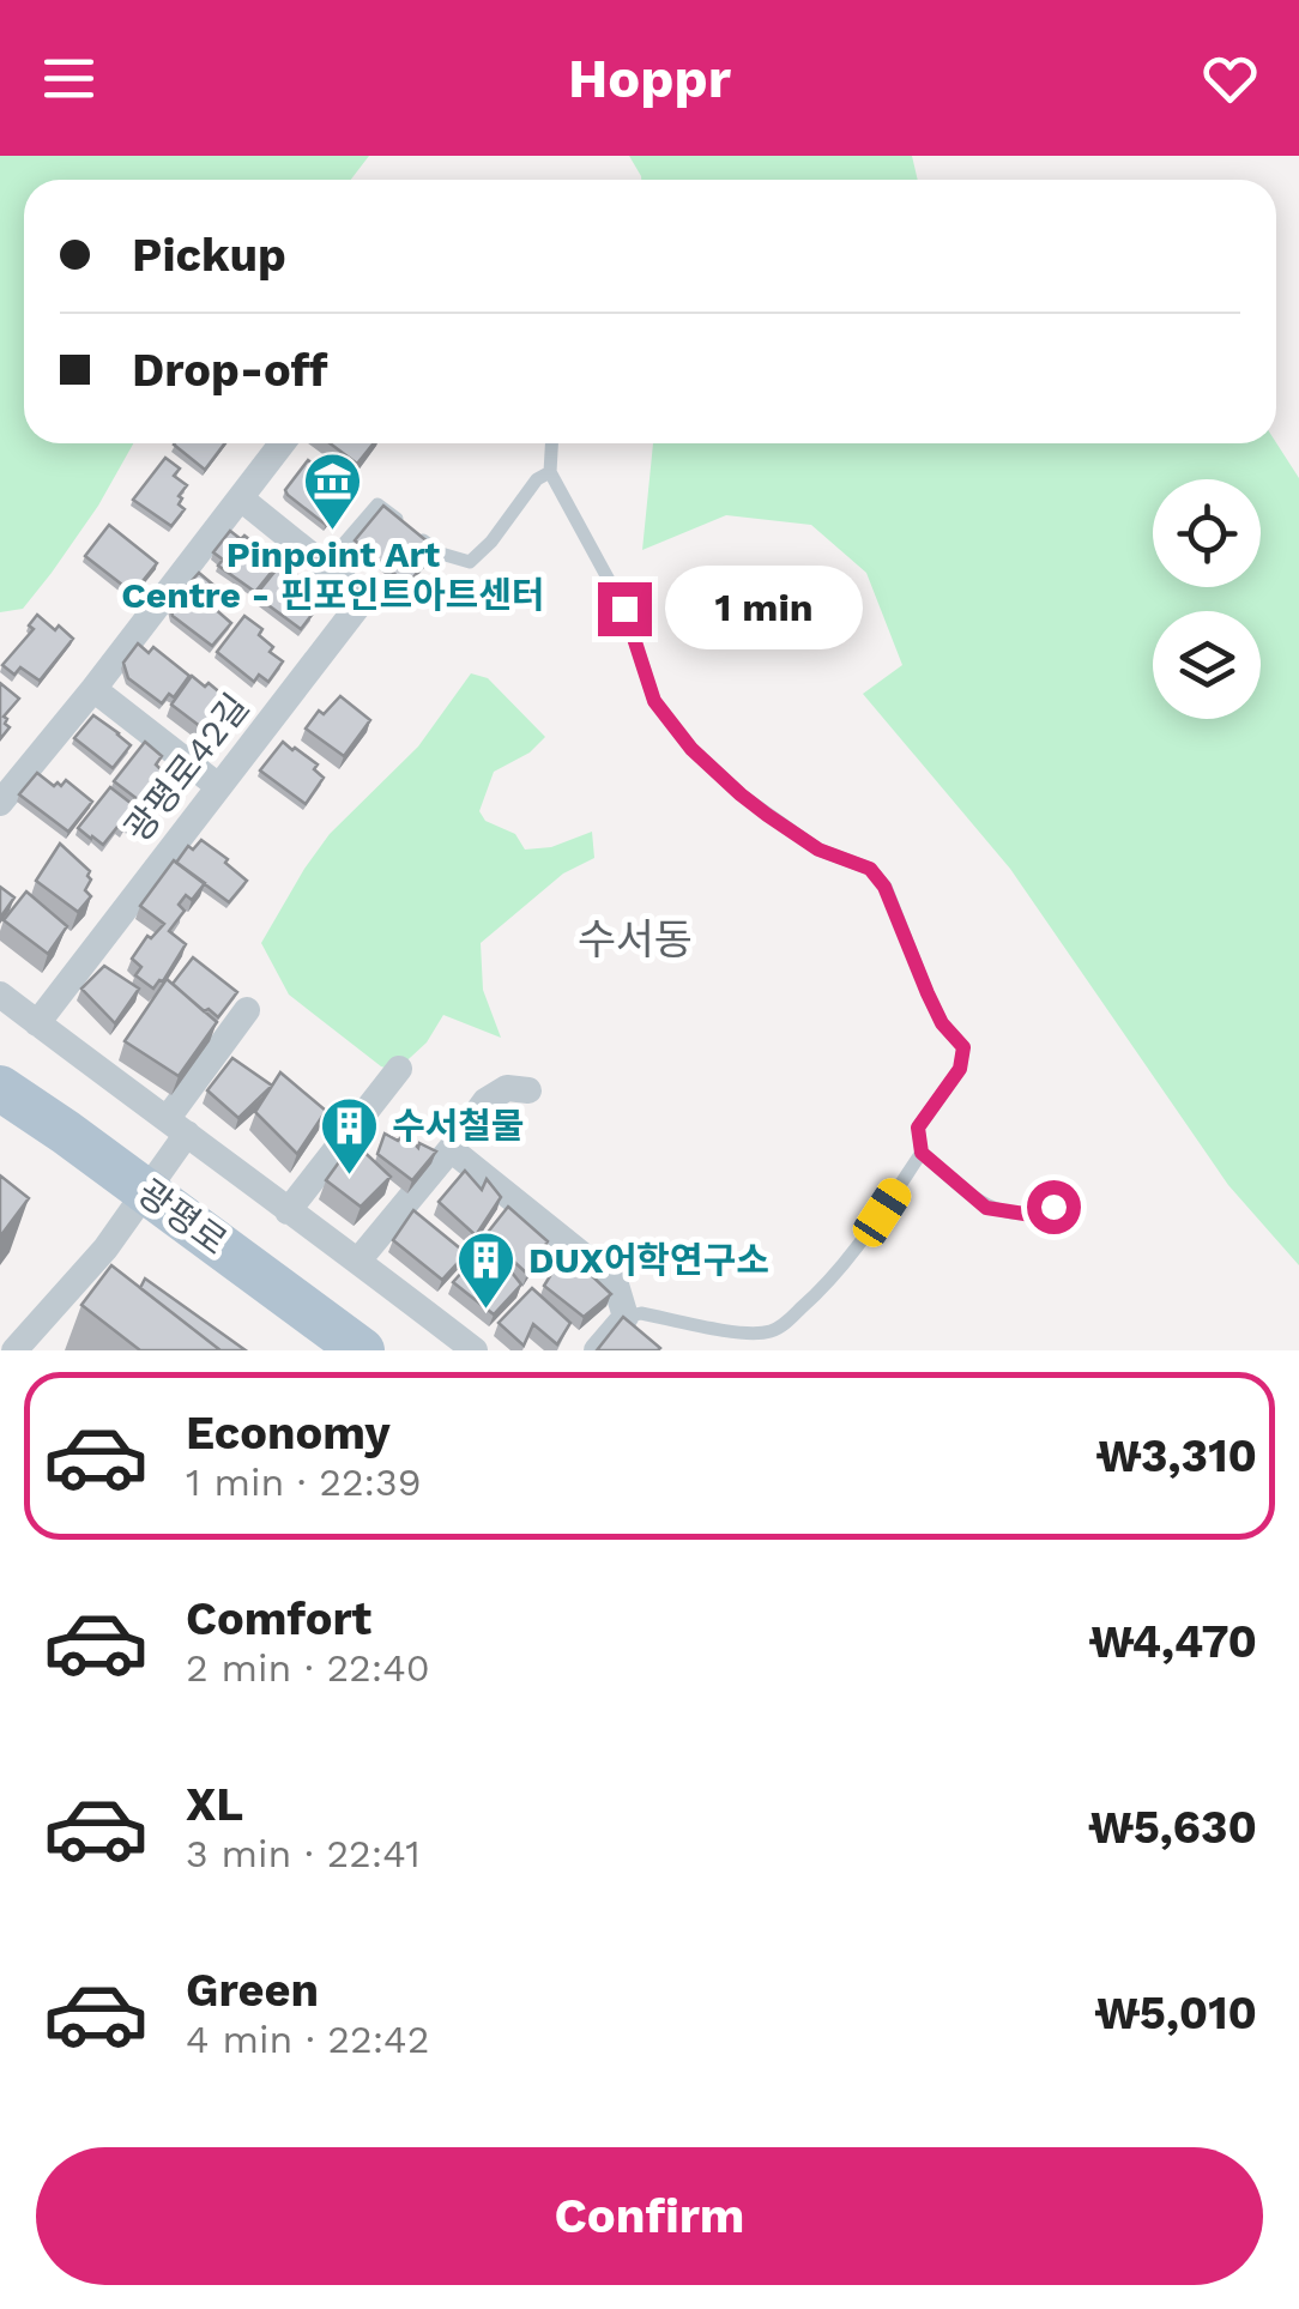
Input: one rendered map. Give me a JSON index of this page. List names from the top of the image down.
{
  "streets": {
    "main road": ["광평로"],
    "street": ["광평로42길"]
  },
  "districts": ["수서동"],
  "places": {
    "museum": ["Pinpoint Art Centre - 핀포인트아트센터"],
    "building": ["수서철물", "DUX어학연구소"]
  },
  "page": {
    "header": "Hoppr",
    "banner": ["Pickup", "Drop-off"],
    "bubble": "1 min",
    "list": [
      {
        "name": "Economy",
        "note": "1 min · 22:39",
        "value": "₩3,310"
      },
      {
        "name": "Comfort",
        "note": "2 min · 22:40",
        "value": "₩4,470"
      },
      {
        "name": "XL",
        "note": "3 min · 22:41",
        "value": "₩5,630"
      },
      {
        "name": "Green",
        "note": "4 min · 22:42",
        "value": "₩5,010"
      }
    ],
    "buttons": "Confirm"
  }
}
